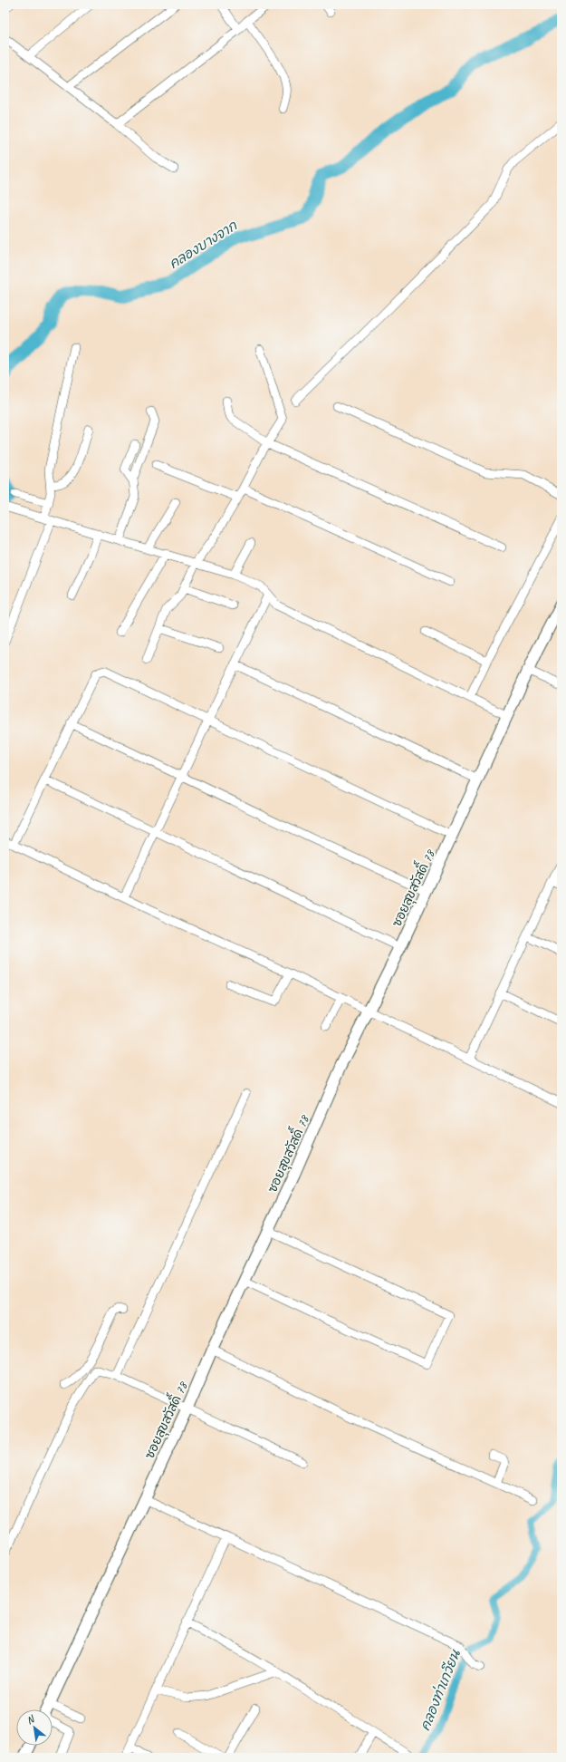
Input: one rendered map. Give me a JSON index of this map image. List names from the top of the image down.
{
  "streets": {
    "street": ["ซอยสุขสวัสดิ์ 78"]
  },
  "water": ["คลองบางจาก", "คลองท่าเกวียน"],
  "north": "top left"
}
